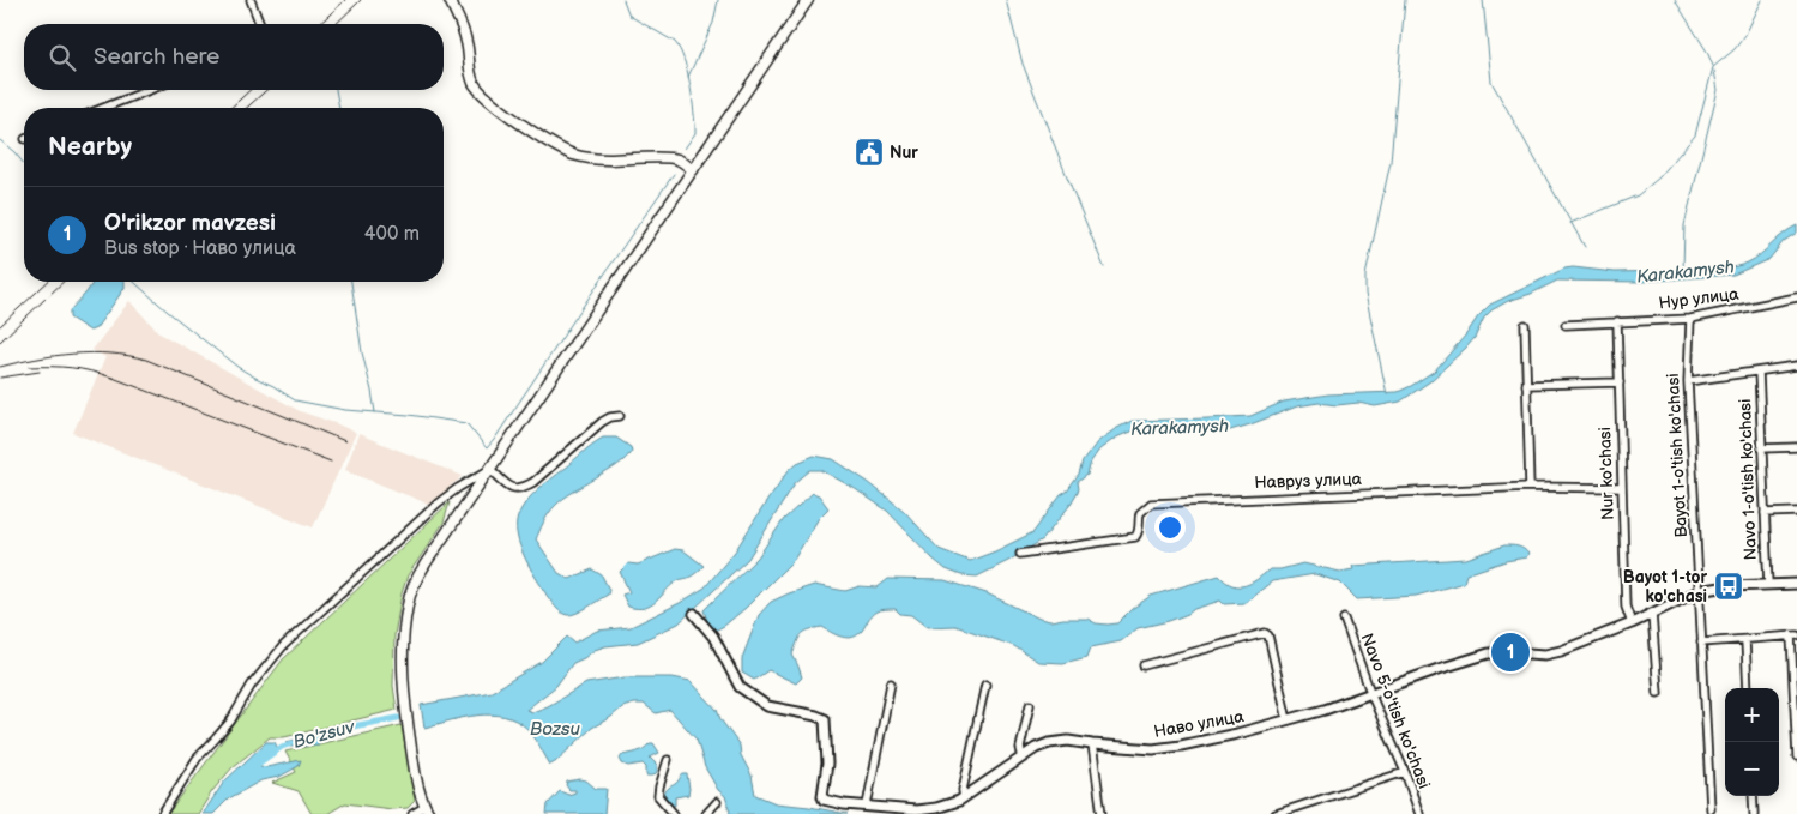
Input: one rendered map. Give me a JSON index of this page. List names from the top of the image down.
{
  "streets": {
    "street": [
      "Нур улица",
      "Bayot 1-o'tish ko'chasi",
      "Nur ko'chasi",
      "Navo 1-o'tish ko'chasi",
      "Навруз улица",
      "Navo 5-o'tish ko'chasi",
      "Наво улица"
    ]
  },
  "crossings": [
    ["Нур улица", "Bayot 1-o'tish ko'chasi"],
    ["Нур улица", "Nur ko'chasi"],
    ["Bayot 1-o'tish ko'chasi", "Наво улица"],
    ["Nur ko'chasi", "Навруз улица"],
    ["Nur ko'chasi", "Наво улица"],
    ["Navo 1-o'tish ko'chasi", "Наво улица"],
    ["Navo 5-o'tish ko'chasi", "Наво улица"]
  ],
  "water": ["Karakamysh", "Bozsu", "Bo'zsuv"],
  "places": {
    "public building": ["Nur"],
    "bus stop": ["Bayot 1-tor ko'chasi"]
  },
  "page": {
    "search": "Search here",
    "heading": "Nearby",
    "list": [
      {
        "mark": "1",
        "name": "O'rikzor mavzesi",
        "note": "Bus stop · Наво улица",
        "value": "400 m"
      }
    ],
    "pins": "1",
    "map_buttons": ["+", "−"]
  }
}
